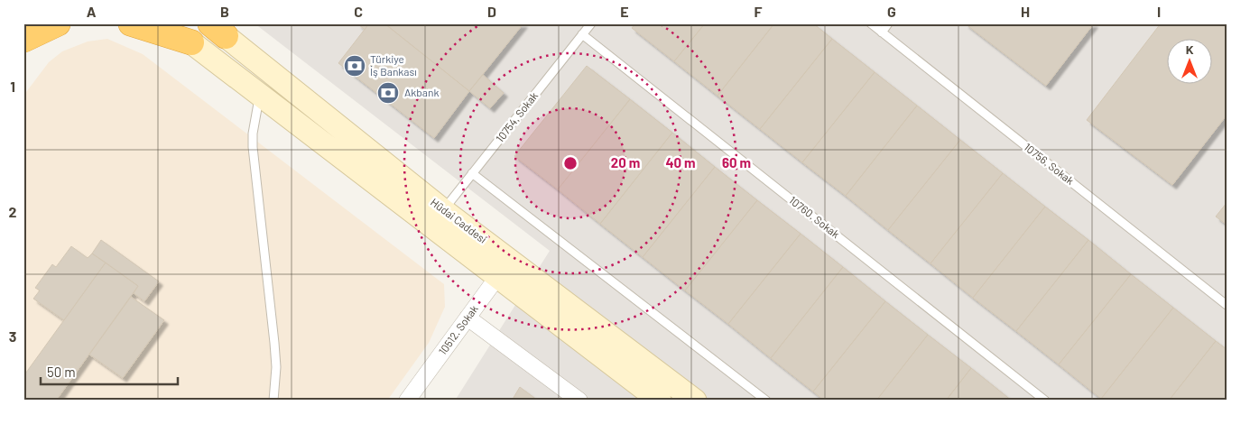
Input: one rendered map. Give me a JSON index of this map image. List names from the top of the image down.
{
  "streets": {
    "street": ["Hüdai Caddesi", "10512. Sokak"],
    "lane": ["10754. Sokak", "10756. Sokak", "10760. Sokak"]
  },
  "crossings": [
    ["10754. Sokak", "10760. Sokak"],
    ["10754. Sokak", "Hüdai Caddesi"],
    ["Hüdai Caddesi", "10512. Sokak"]
  ],
  "places": {
    "bank": ["Türkiye İş Bankası", "Akbank"]
  },
  "scale_bar": "50 m",
  "north": "top",
  "grid": {
    "columns": [
      "A",
      "B",
      "C",
      "D",
      "E",
      "F",
      "G",
      "H",
      "I"
    ],
    "rows": ["1", "2", "3"]
  },
  "rings": ["20 m", "40 m", "60 m"]
}
